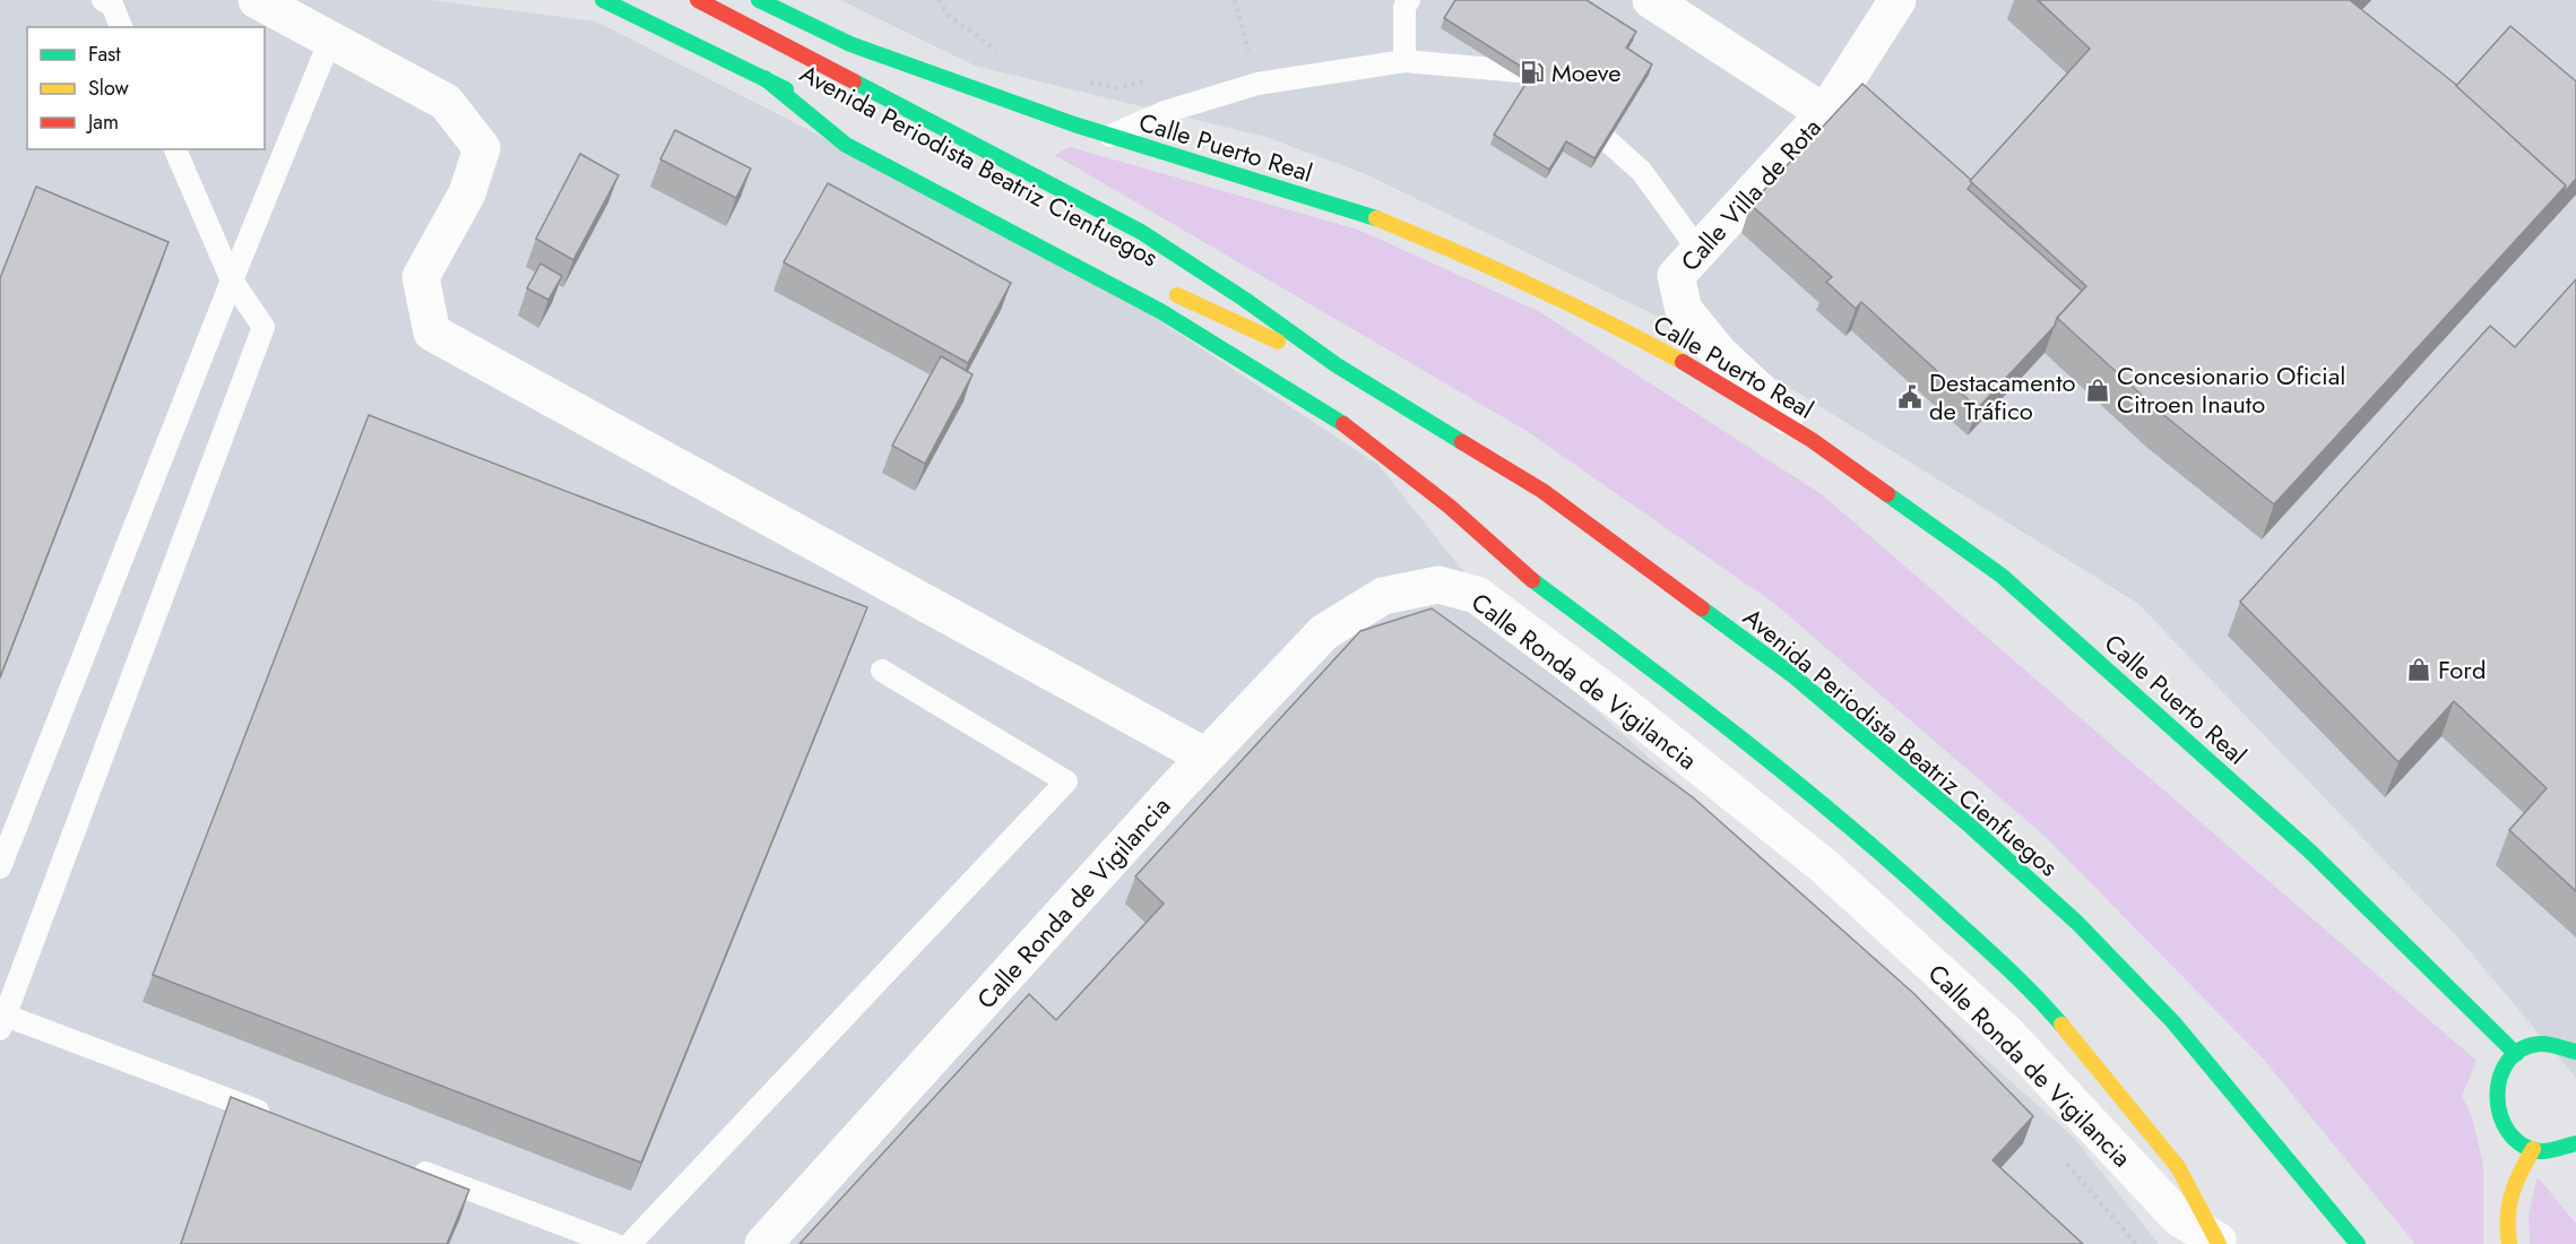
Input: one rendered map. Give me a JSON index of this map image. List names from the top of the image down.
{
  "streets": {
    "main road": ["Calle Puerto Real", "Avenida Periodista Beatriz Cienfuegos"],
    "street": ["Calle Villa de Rota", "Calle Ronda de Vigilancia"]
  },
  "crossings": [
    ["Calle Puerto Real", "Calle Villa de Rota"]
  ],
  "places": {
    "fuel station": ["Moeve"],
    "shop": ["Concesionario Oficial Citroen Inauto", "Ford"],
    "public building": ["Destacamento de Tráfico"]
  },
  "legend": ["Fast", "Slow", "Jam"]
}
